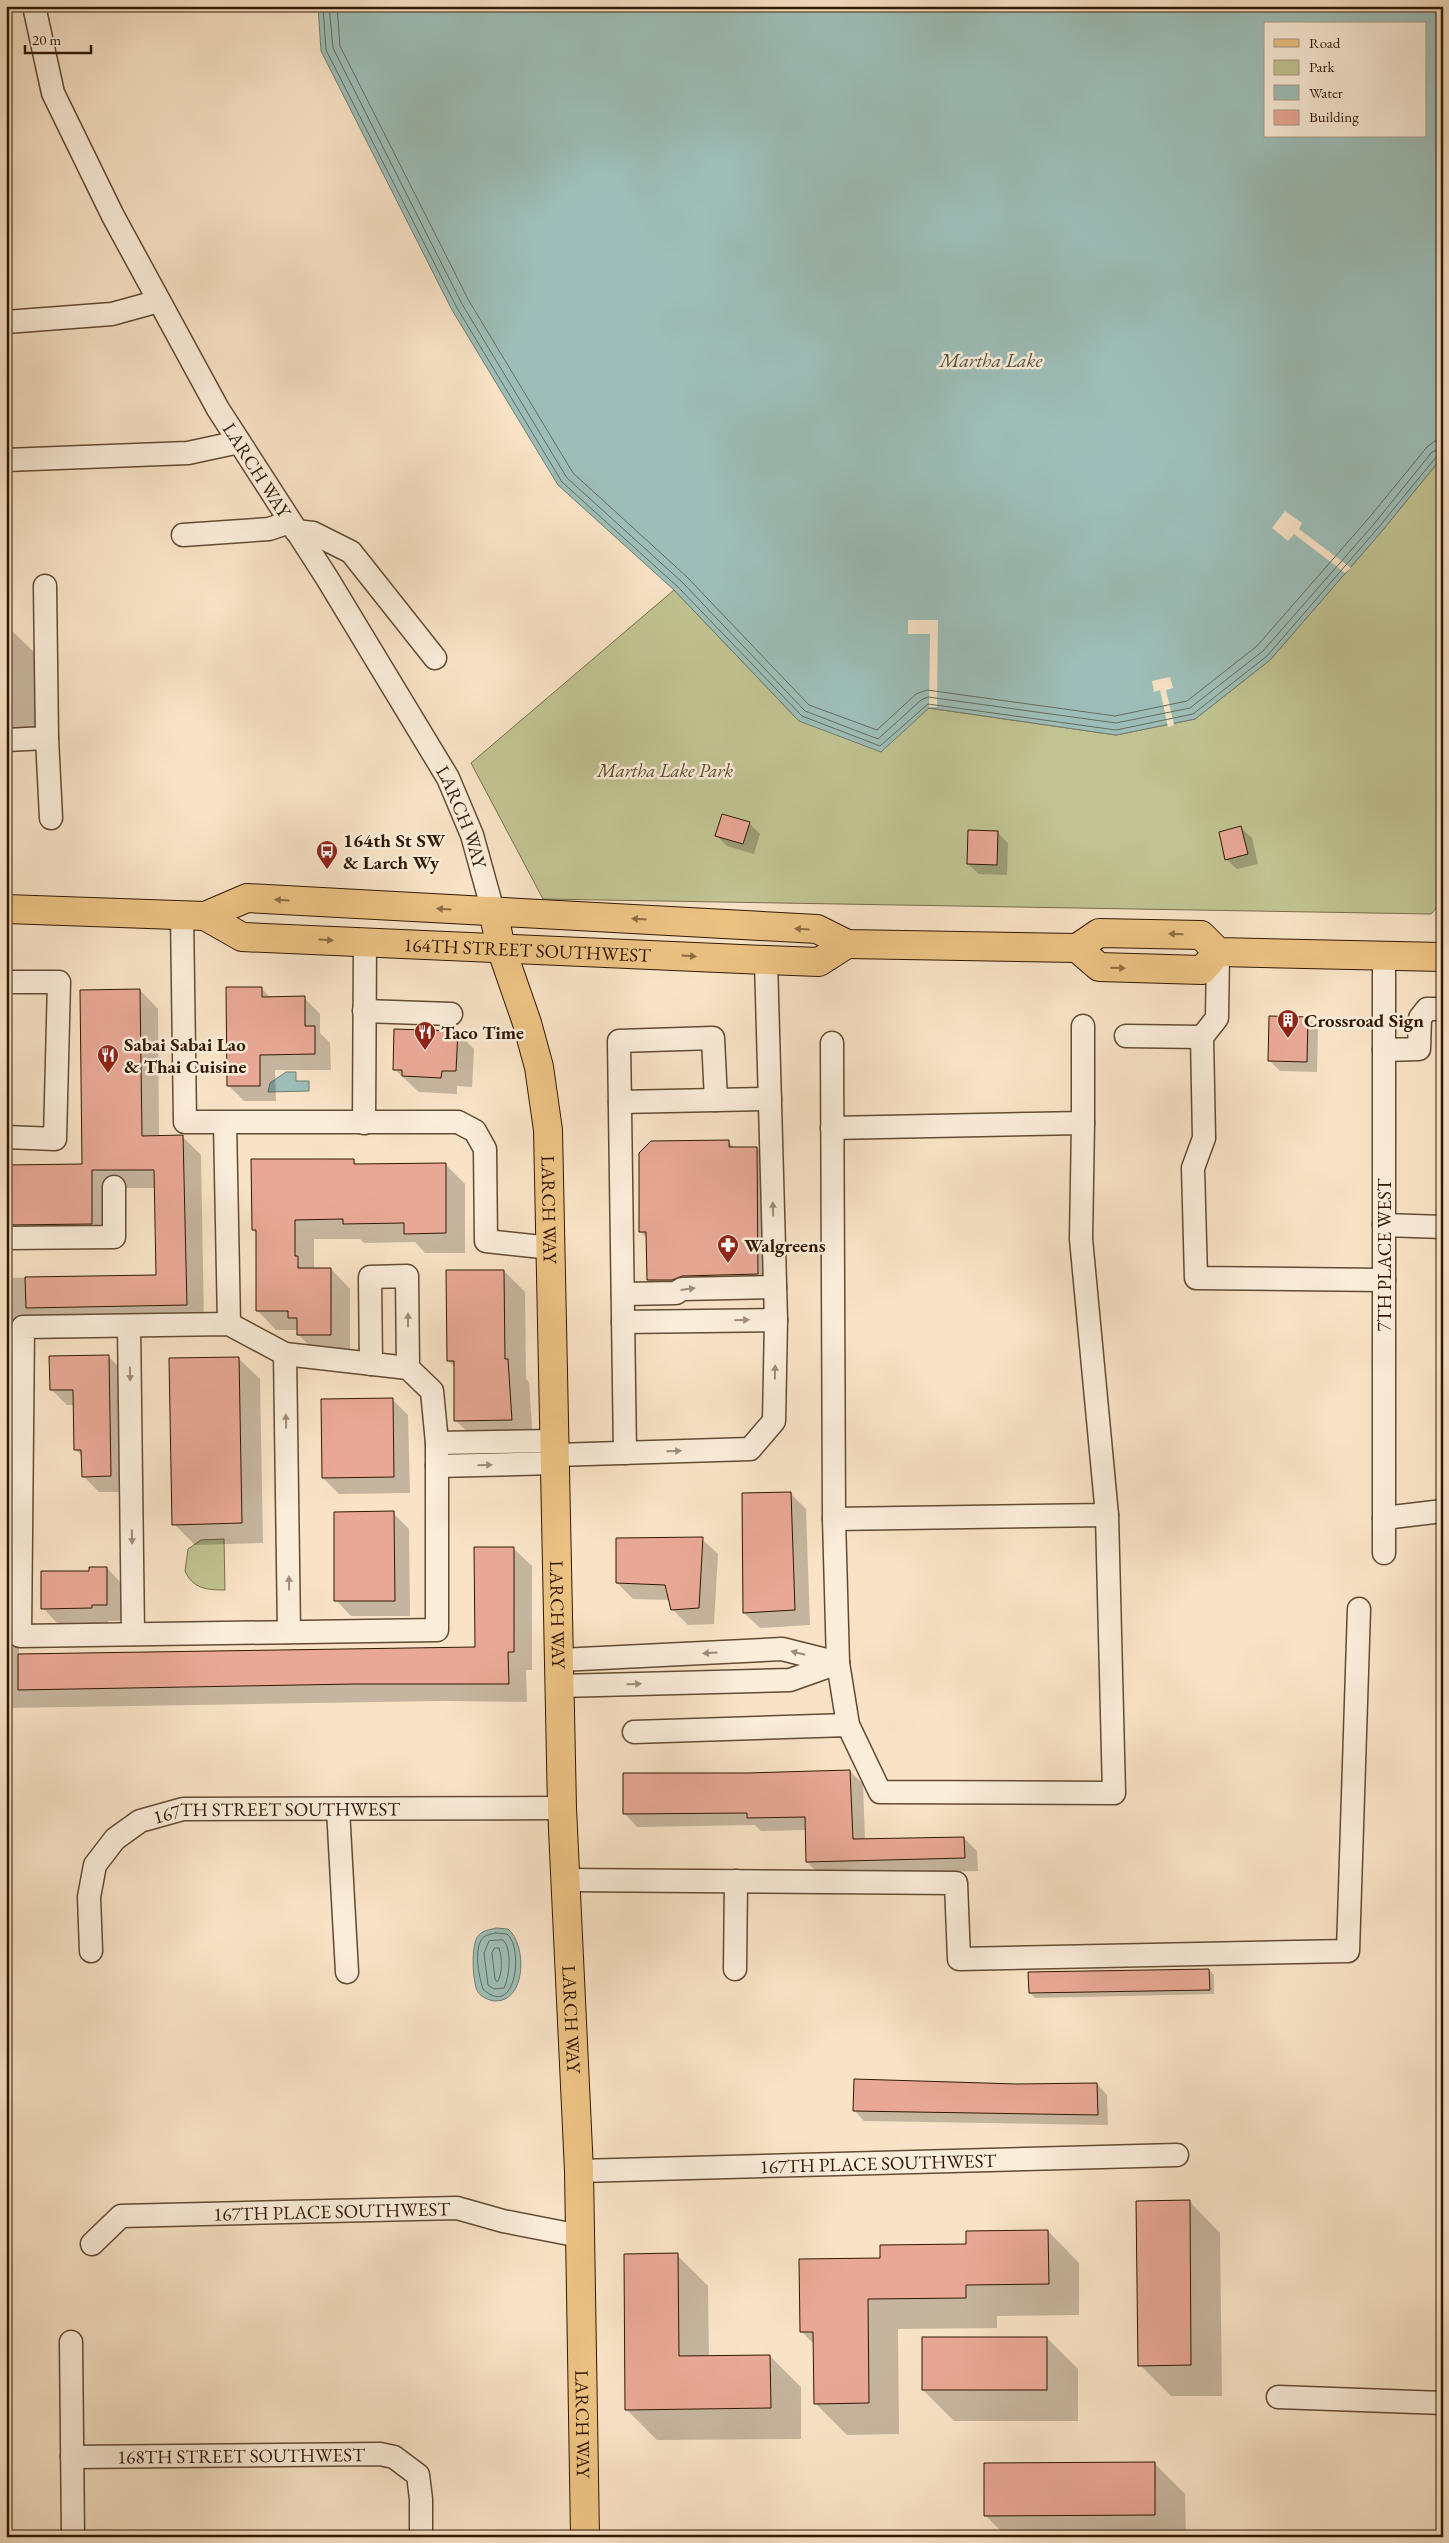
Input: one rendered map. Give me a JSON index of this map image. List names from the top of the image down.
{
  "streets": {
    "main road": ["LARCH WAY", "164TH STREET SOUTHWEST"],
    "street": [
      "7TH PLACE WEST",
      "167TH STREET SOUTHWEST",
      "167TH PLACE SOUTHWEST",
      "168TH STREET SOUTHWEST"
    ]
  },
  "crossings": [
    ["LARCH WAY", "164TH STREET SOUTHWEST"],
    ["LARCH WAY", "167TH STREET SOUTHWEST"],
    ["LARCH WAY", "167TH PLACE SOUTHWEST"]
  ],
  "water": ["Martha Lake"],
  "parks": ["Martha Lake Park"],
  "places": {
    "bus stop": ["164th St SW & Larch Wy"],
    "building": ["Crossroad Sign"],
    "restaurant": ["Taco Time", "Sabai Sabai Lao & Thai Cuisine"],
    "pharmacy": ["Walgreens"]
  },
  "legend": [
    "Road",
    "Park",
    "Water",
    "Building"
  ],
  "scale_bar": "20 m"
}
